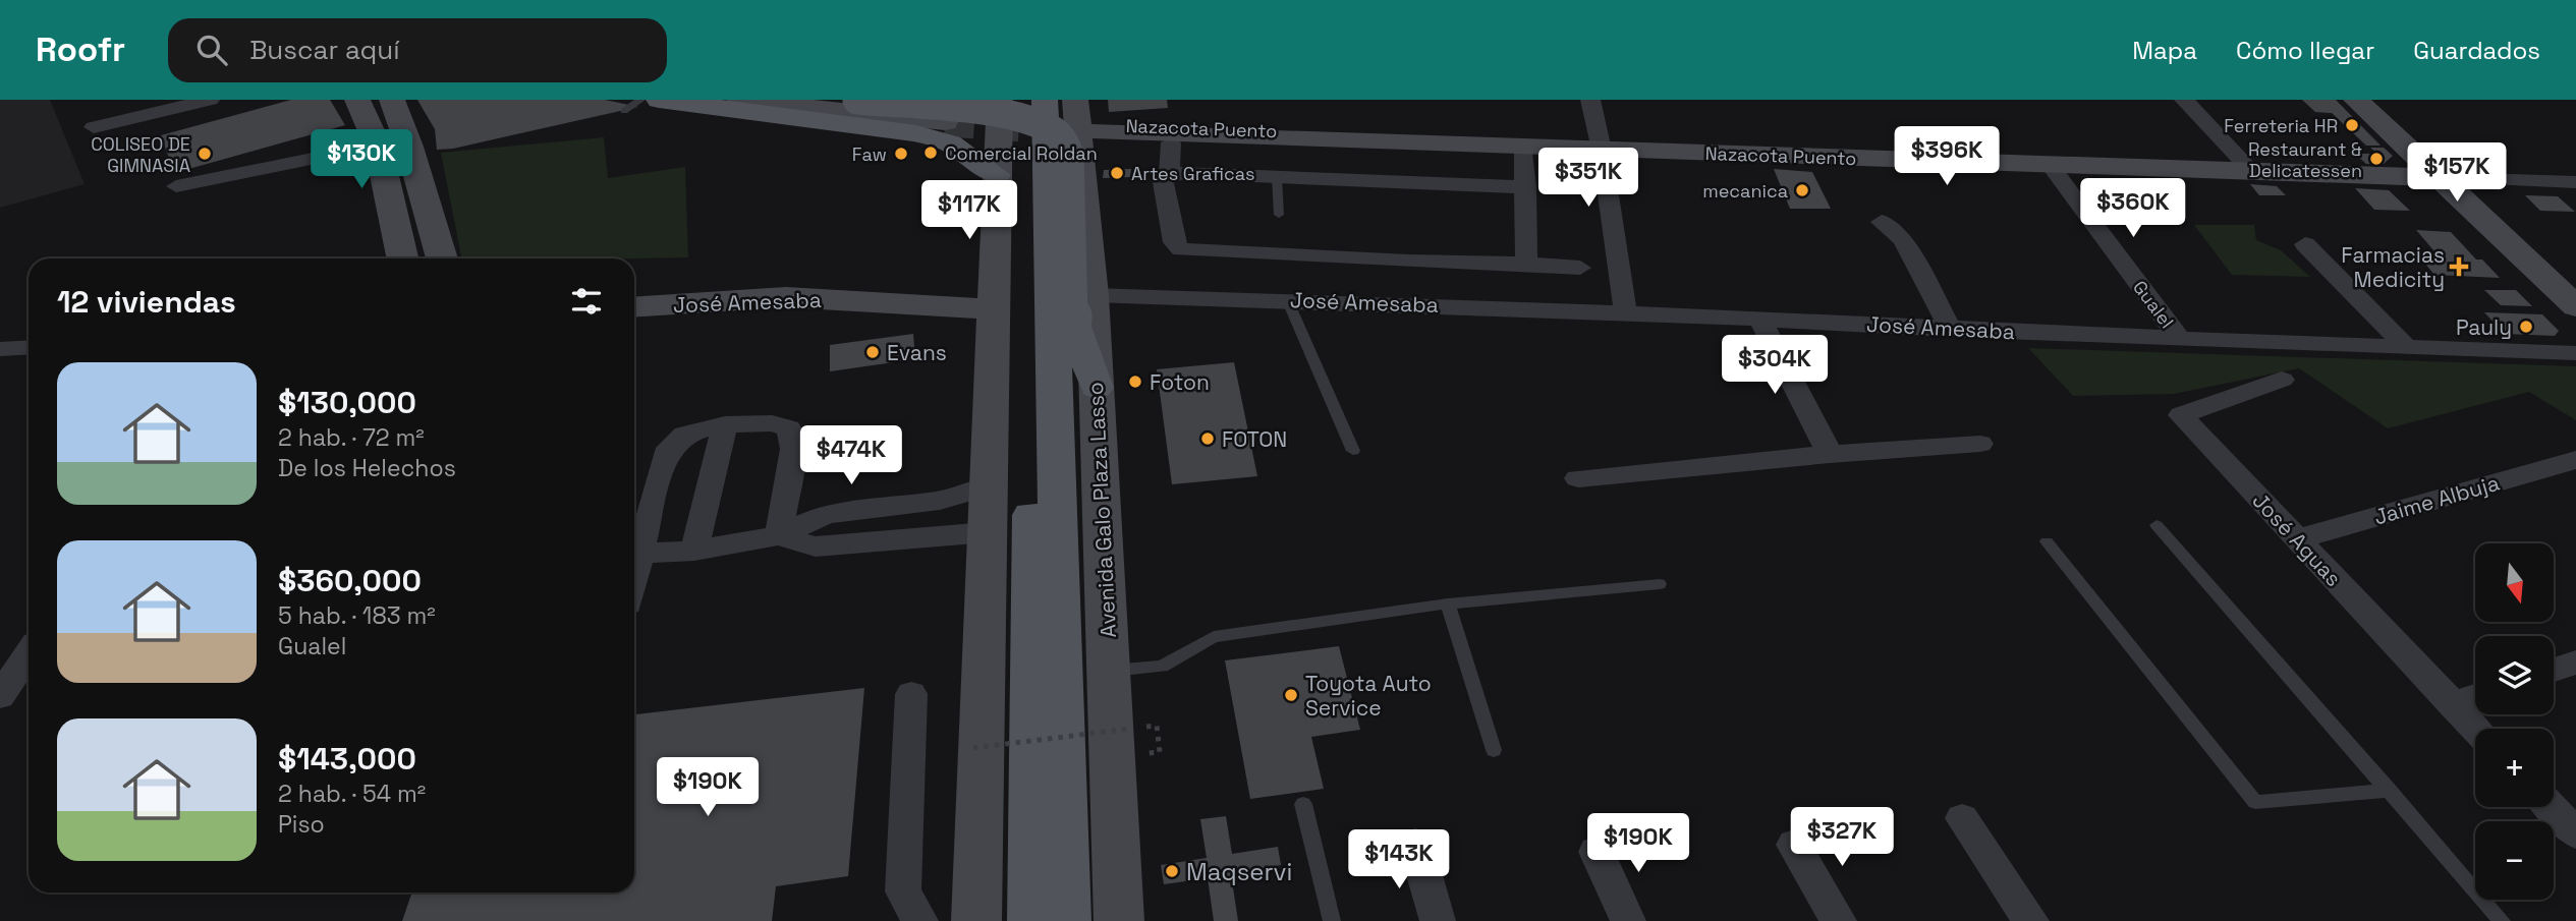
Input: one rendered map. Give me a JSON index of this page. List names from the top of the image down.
{
  "streets": {
    "main road": ["Nazacota Puento", "José Amesaba", "Avenida Galo Plaza Lasso"],
    "street": ["Gualel", "Jaime Albuja", "José Aguas"]
  },
  "crossings": [
    ["Nazacota Puento", "Gualel"],
    ["Nazacota Puento", "Avenida Galo Plaza Lasso"],
    ["José Amesaba", "Gualel"],
    ["José Amesaba", "Avenida Galo Plaza Lasso"],
    ["Jaime Albuja", "José Aguas"]
  ],
  "places": {
    "other": [
      "Ferreteria HR",
      "Comercial Roldan",
      "COLISEO DE GIMNASIA",
      "Faw",
      "Restaurant & Delicatessen",
      "Artes Graficas",
      "mecanica",
      "Pauly",
      "Evans",
      "Foton",
      "FOTON",
      "Toyota Auto Service",
      "Maqservi"
    ],
    "health": ["Farmacias Medicity"]
  },
  "north": "bottom",
  "page": {
    "header": "Roofr",
    "search": "Buscar aquí",
    "nav": ["Mapa", "Cómo llegar", "Guardados"],
    "price": [
      "$396K",
      "$130K",
      "$157K",
      "$351K",
      "$360K",
      "$117K",
      "$304K",
      "$474K",
      "$190K",
      "$327K",
      "$190K",
      "$143K"
    ],
    "heading": "12 viviendas",
    "list": [
      {
        "name": "$130,000",
        "note": "2 hab. · 72 m² · De los Helechos"
      },
      {
        "name": "$360,000",
        "note": "5 hab. · 183 m² · Gualel"
      },
      {
        "name": "$143,000",
        "note": "2 hab. · 54 m² · Piso"
      }
    ],
    "map_buttons": ["+", "−"]
  }
}
